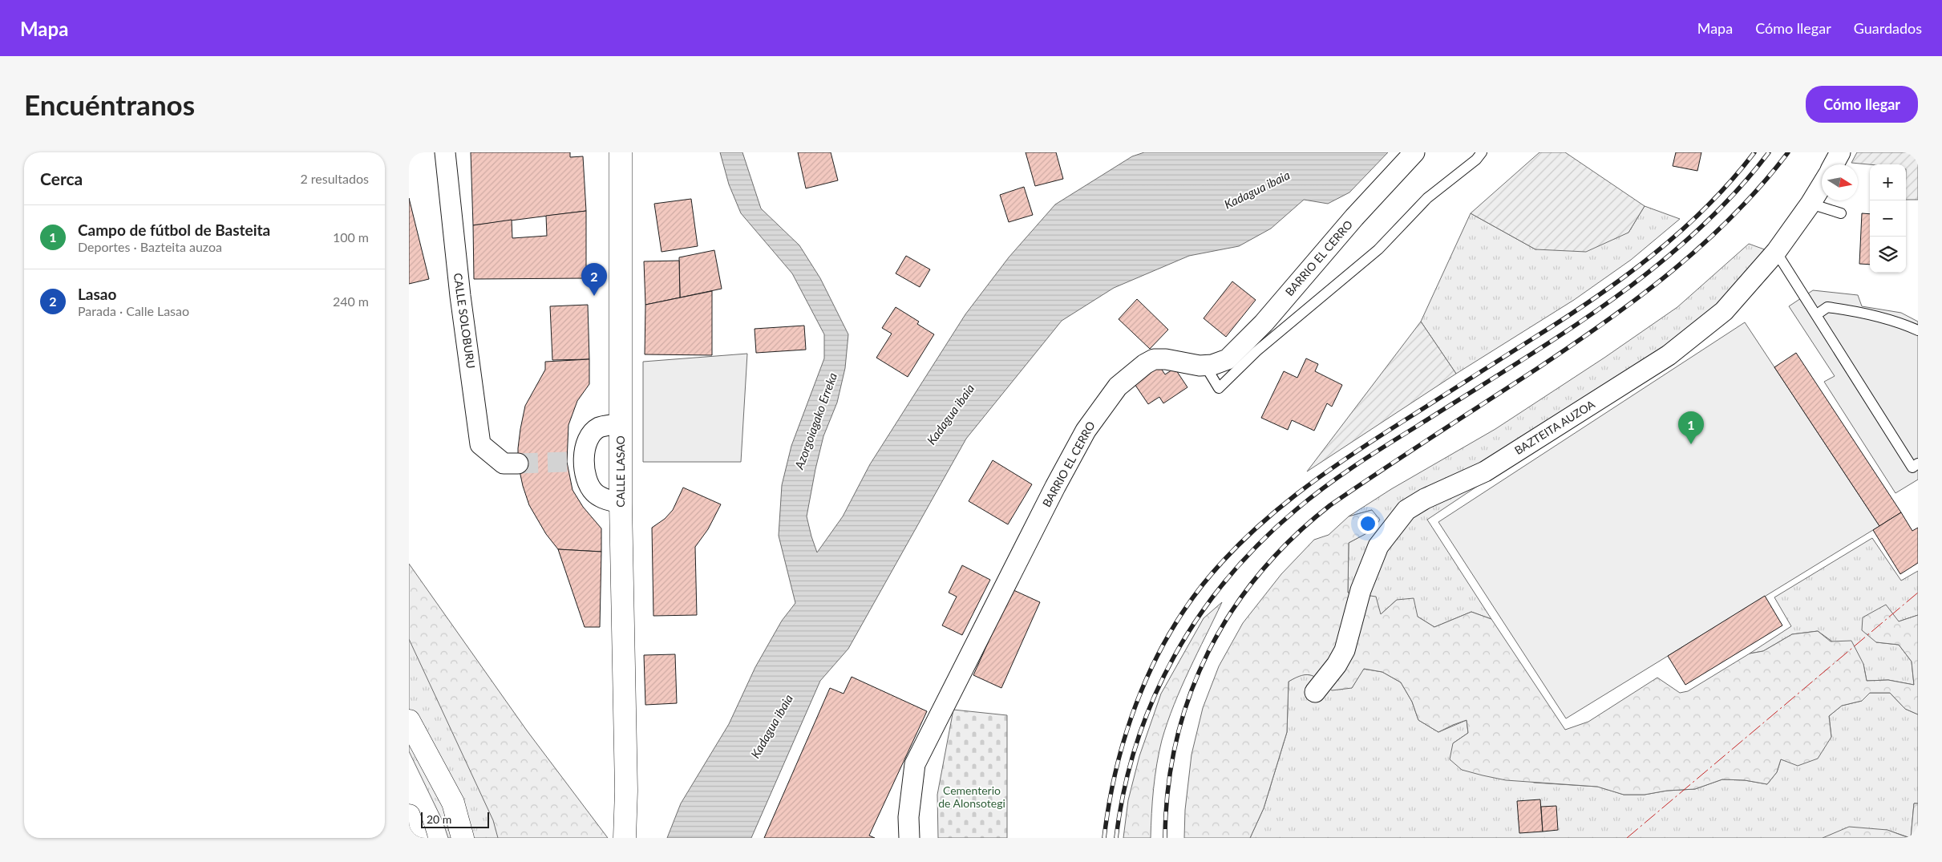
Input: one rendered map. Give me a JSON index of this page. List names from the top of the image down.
{
  "streets": {
    "main road": ["CALLE LASAO"],
    "street": ["BARRIO EL CERRO", "CALLE SOLOBURU", "BAZTEITA AUZOA"]
  },
  "water": ["Kadagua ibaia", "Azorgoiagako Erreka"],
  "parks": ["Cementerio de Alonsotegi"],
  "scale_bar": "20 m",
  "north": "right",
  "page": {
    "header": "Mapa",
    "nav": ["Mapa", "Cómo llegar", "Guardados"],
    "buttons": "Cómo llegar",
    "title": "Encuéntranos",
    "heading": ["Cerca", "2 resultados"],
    "map_buttons": ["+", "−"],
    "list": [
      {
        "mark": "1",
        "name": "Campo de fútbol de Basteita",
        "note": "Deportes · Bazteita auzoa",
        "value": "100 m"
      },
      {
        "mark": "2",
        "name": "Lasao",
        "note": "Parada · Calle Lasao",
        "value": "240 m"
      }
    ],
    "pins": ["2", "1"],
    "scale": "20 m"
  }
}
